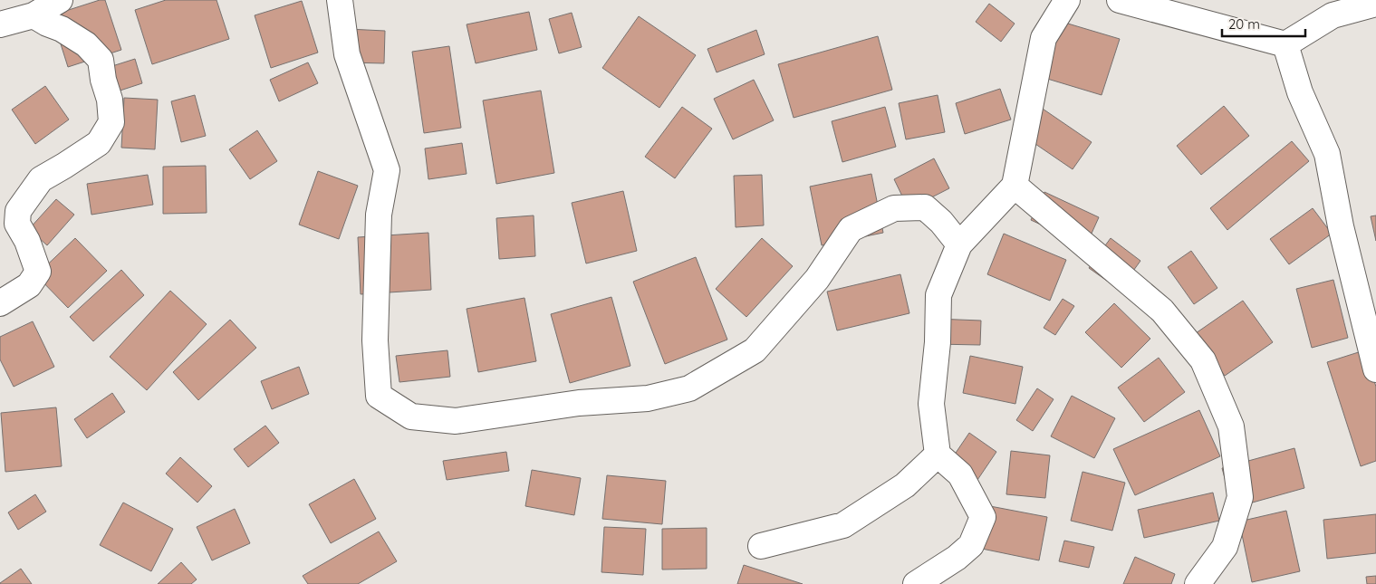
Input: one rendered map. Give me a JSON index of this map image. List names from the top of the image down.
{
  "scale_bar": "20 m"
}
